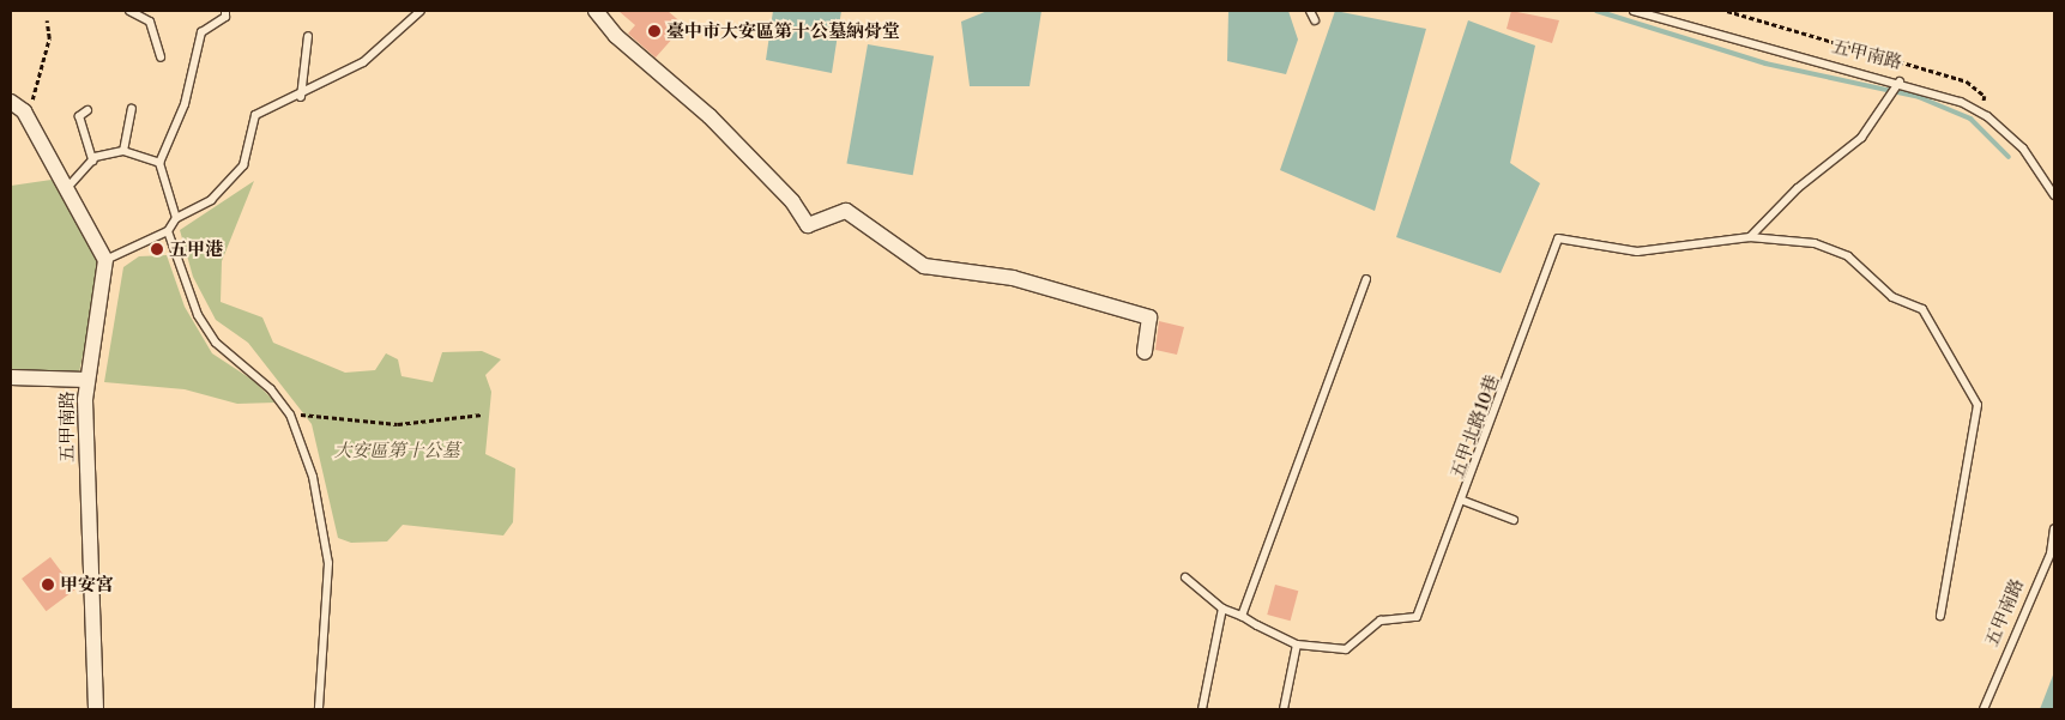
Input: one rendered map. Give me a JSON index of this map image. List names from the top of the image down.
{
  "streets": {
    "street": ["五甲南路"],
    "lane": ["五甲北路10巷"]
  },
  "parks": ["大安區第十公墓"],
  "places": ["臺中市大安區第十公墓納骨堂", "五甲港", "甲安宮"]
}
